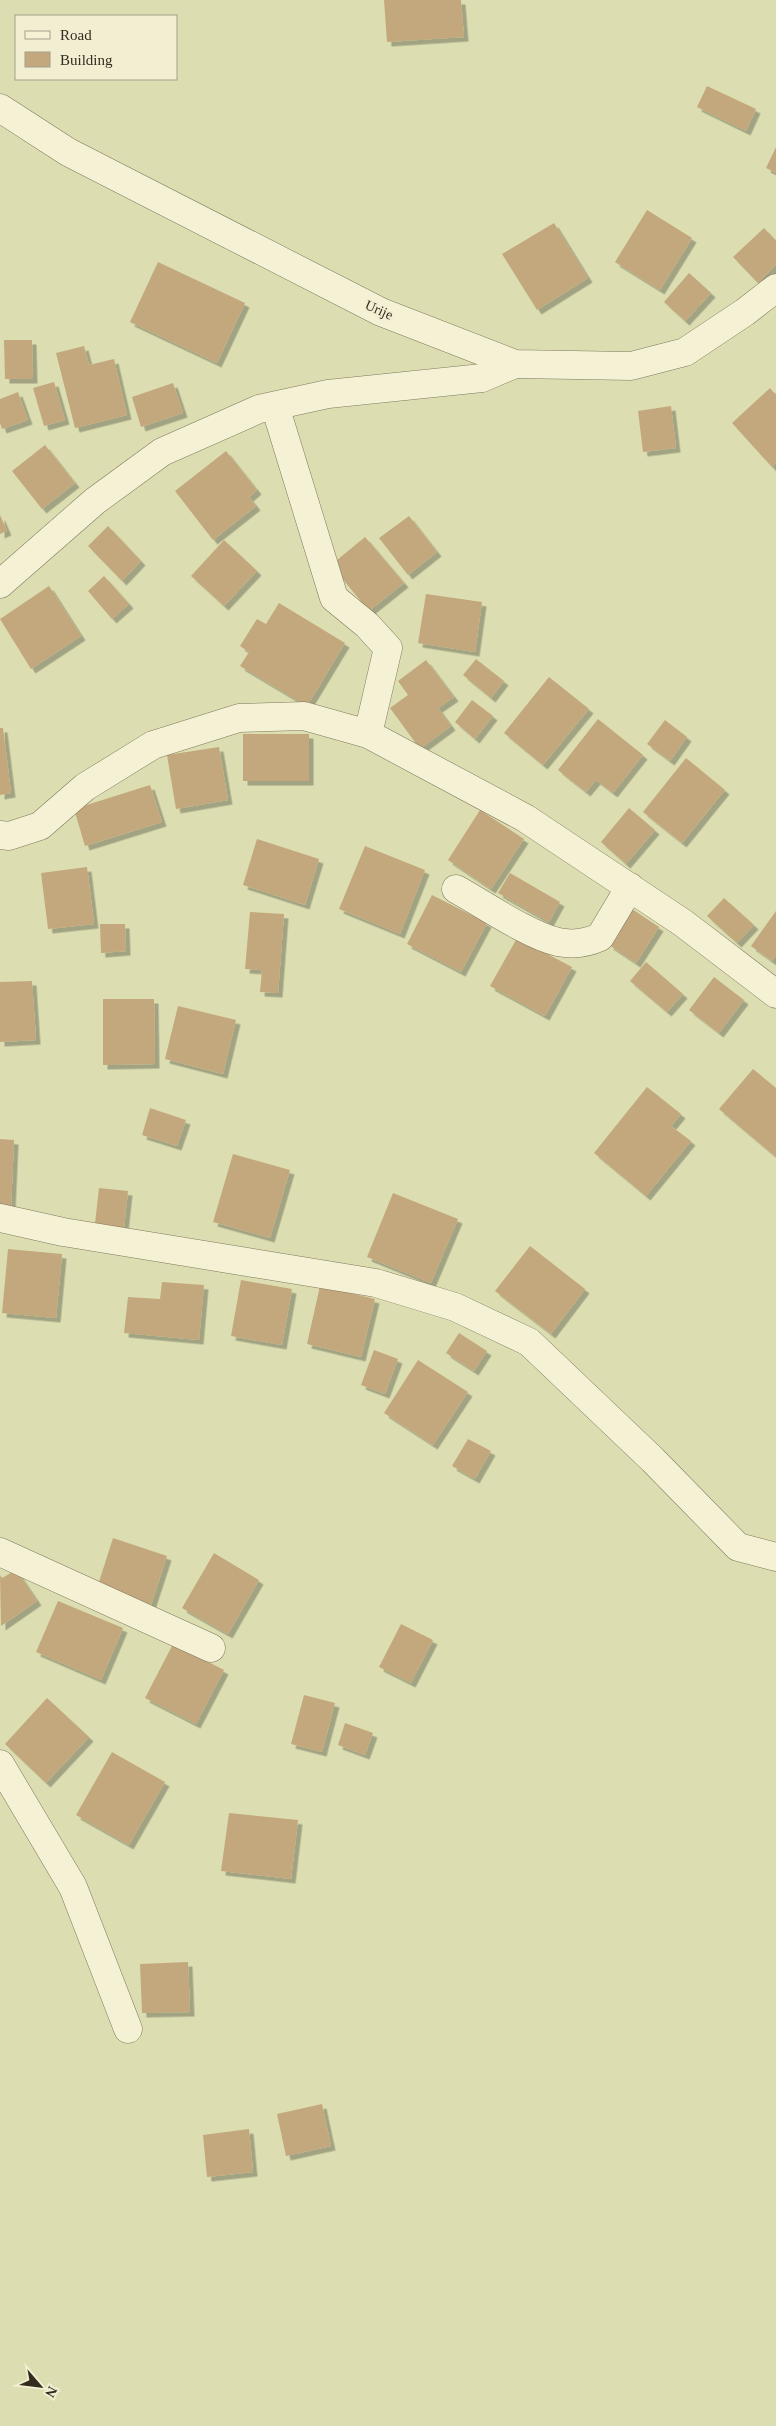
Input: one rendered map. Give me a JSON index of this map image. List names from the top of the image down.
{
  "streets": {
    "street": ["Urije"]
  },
  "legend": ["Road", "Building"],
  "north": "bottom right"
}
